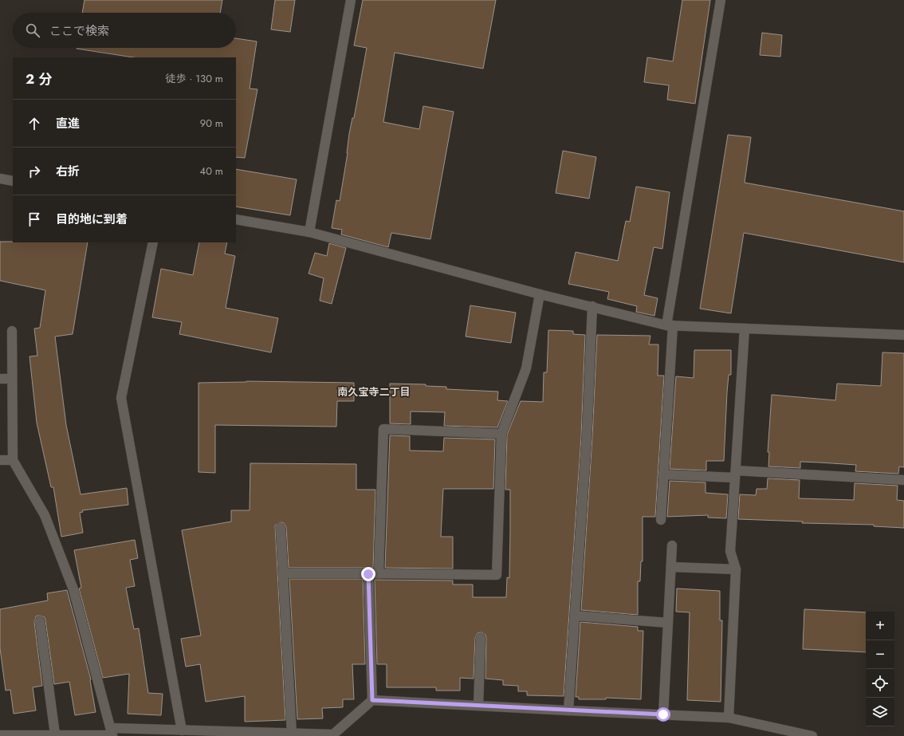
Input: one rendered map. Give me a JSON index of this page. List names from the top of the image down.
{
  "districts": ["南久宝寺二丁目"],
  "page": {
    "search": "ここで検索",
    "heading": ["2 分", "徒歩 · 130 m"],
    "list": [
      ["直進", "90 m"],
      ["右折", "40 m"],
      "目的地に到着"
    ],
    "map_buttons": ["+", "−"]
  }
}
